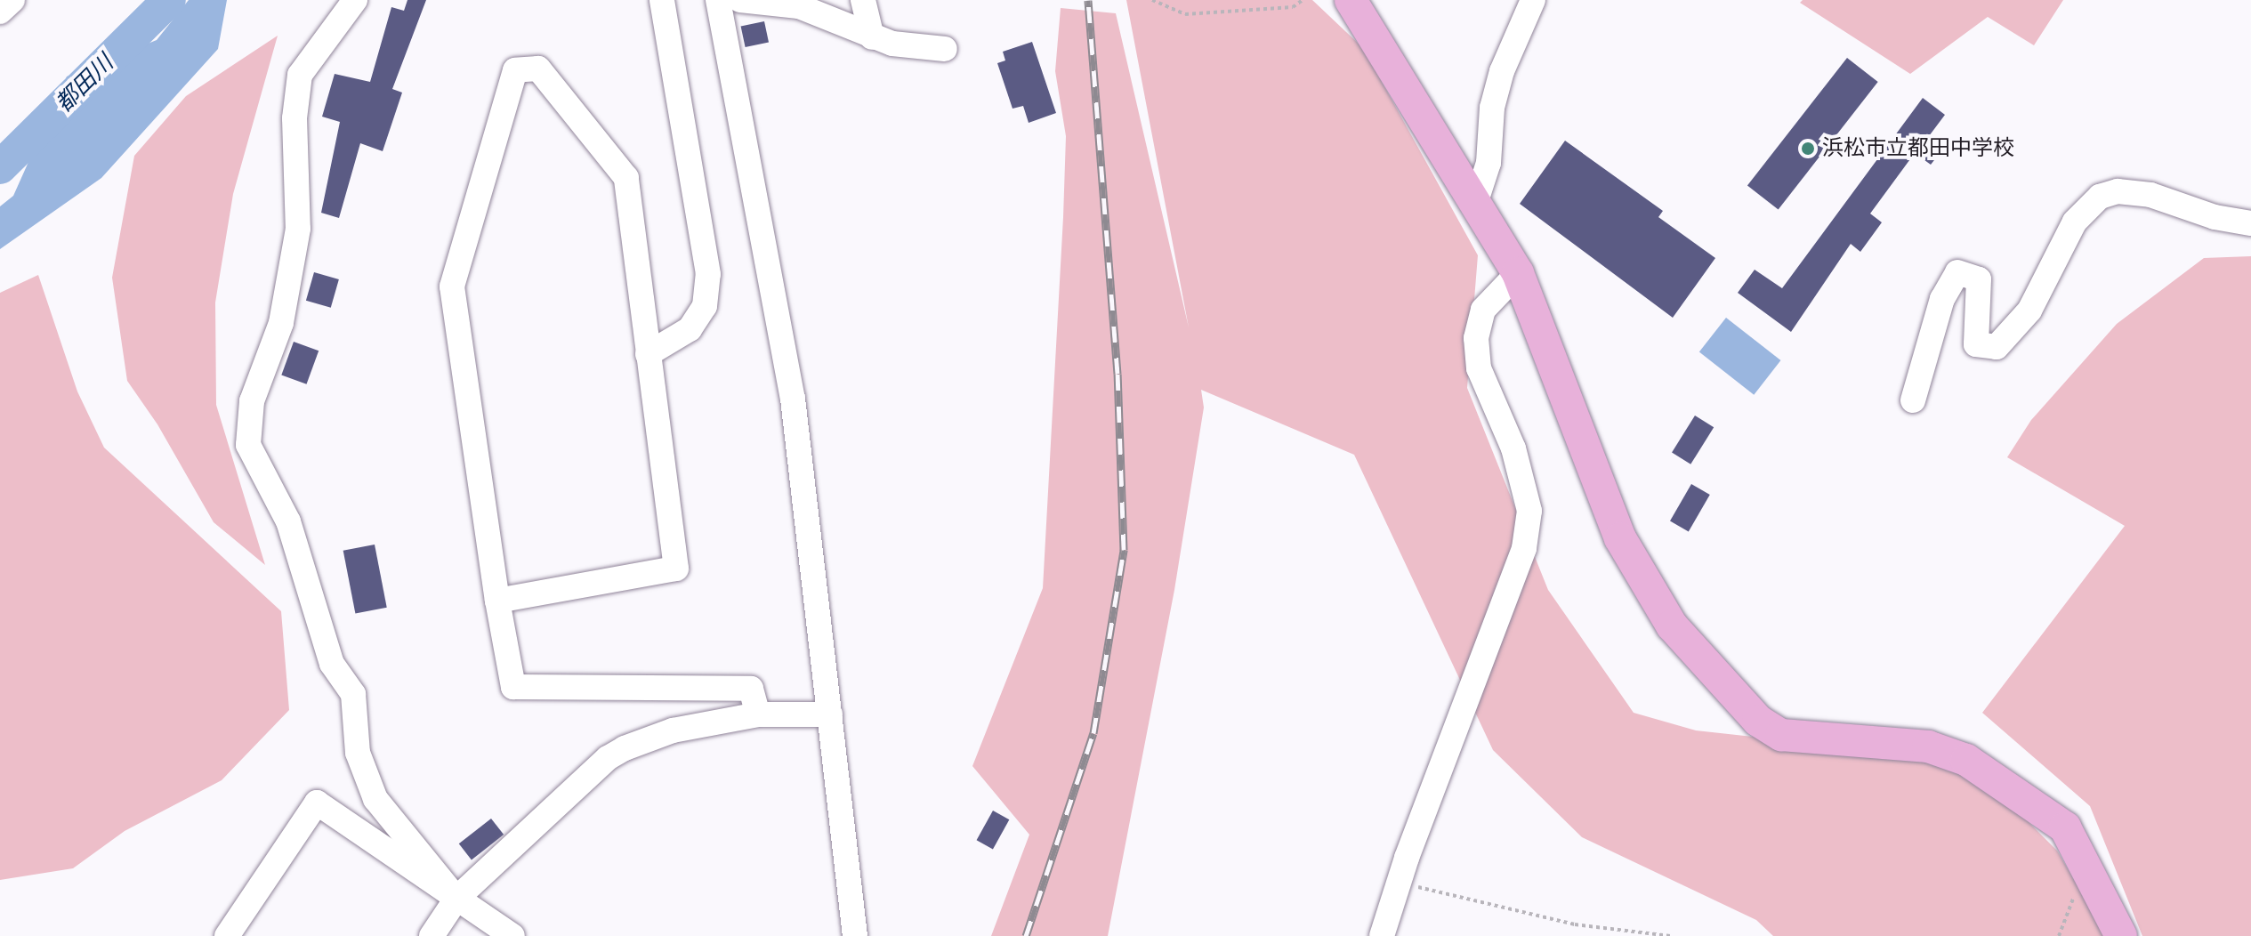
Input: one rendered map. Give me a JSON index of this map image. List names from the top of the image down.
{
  "water": ["都田川"],
  "places": ["浜松市立都田中学校"]
}
